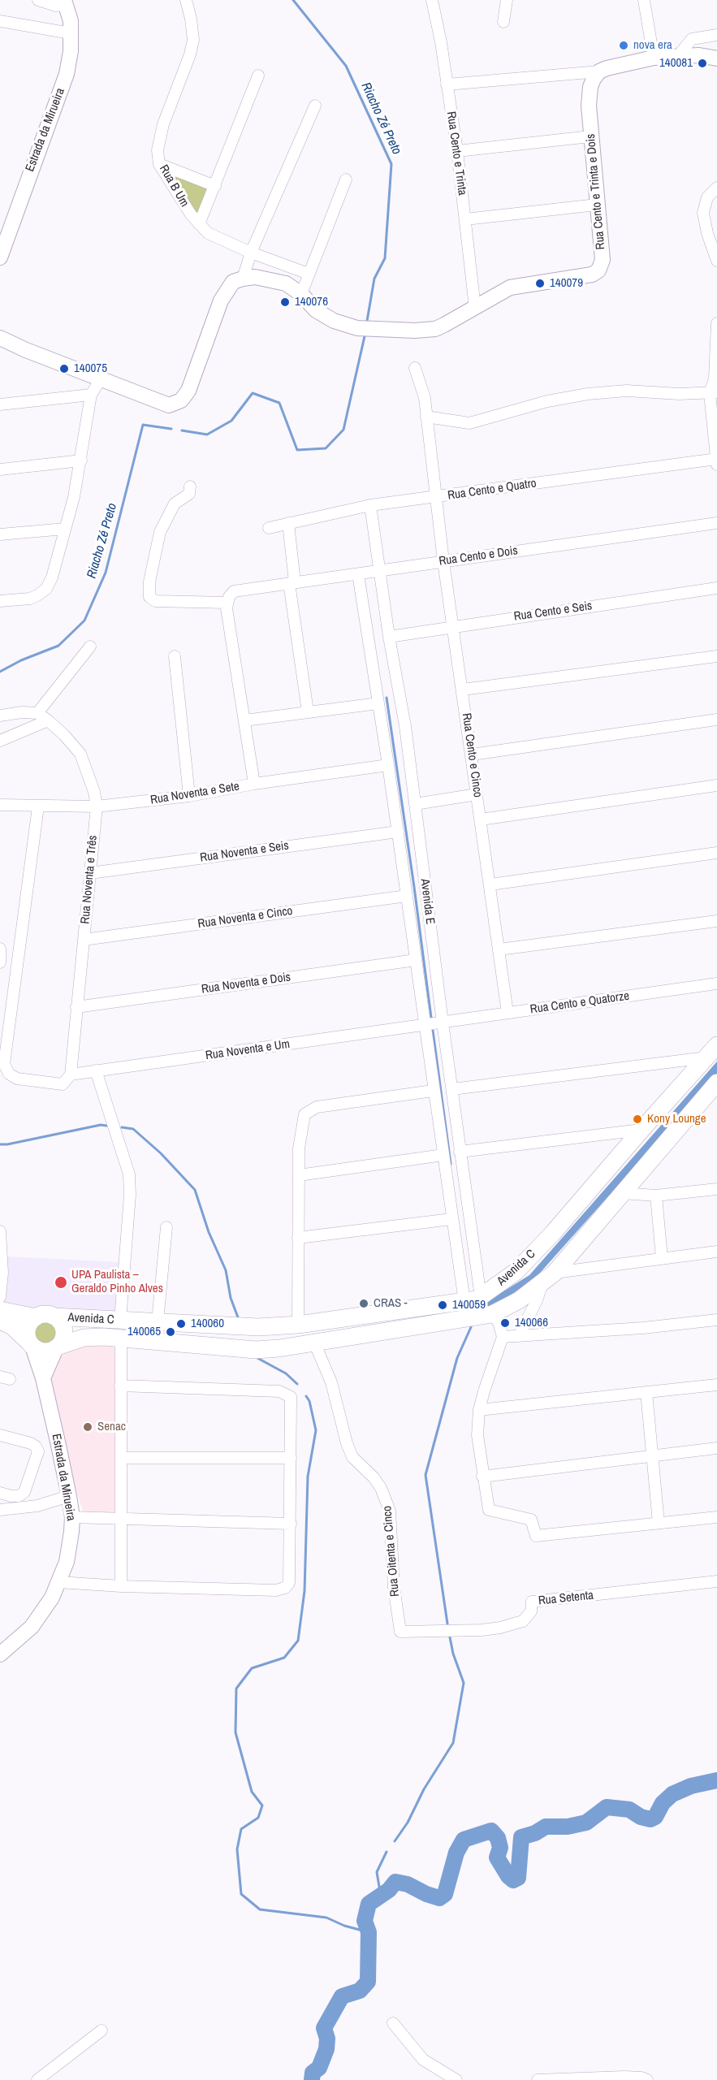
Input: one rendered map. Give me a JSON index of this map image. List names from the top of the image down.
{
  "streets": {
    "main road": ["Estrada da Mirueira", "Rua Cento e Trinta e Dois", "Avenida C"],
    "street": [
      "Rua Cento e Trinta",
      "Rua B Um",
      "Rua Cento e Quatro",
      "Rua Cento e Dois",
      "Rua Cento e Seis",
      "Rua Cento e Cinco",
      "Rua Noventa e Sete",
      "Rua Noventa e Seis",
      "Rua Noventa e Três",
      "Avenida E",
      "Rua Noventa e Cinco",
      "Rua Noventa e Dois",
      "Rua Cento e Quatorze",
      "Rua Noventa e Um",
      "Rua Oitenta e Cinco",
      "Rua Setenta"
    ]
  },
  "crossings": [
    ["Estrada da Mirueira", "Avenida C"],
    ["Rua Cento e Trinta", "Rua Cento e Trinta e Dois"],
    ["Rua Cento e Quatro", "Rua Cento e Cinco"],
    ["Rua Cento e Quatro", "Avenida E"],
    ["Rua Cento e Dois", "Rua Cento e Cinco"],
    ["Rua Cento e Dois", "Avenida E"],
    ["Rua Cento e Seis", "Rua Cento e Cinco"],
    ["Rua Cento e Seis", "Avenida E"],
    ["Rua Cento e Cinco", "Rua Cento e Quatorze"],
    ["Rua Noventa e Sete", "Rua Noventa e Três"],
    ["Rua Noventa e Sete", "Avenida E"],
    ["Rua Noventa e Seis", "Rua Noventa e Três"],
    ["Rua Noventa e Seis", "Avenida E"],
    ["Rua Noventa e Três", "Rua Noventa e Cinco"],
    ["Rua Noventa e Três", "Rua Noventa e Dois"],
    ["Rua Noventa e Três", "Rua Noventa e Um"],
    ["Avenida E", "Rua Noventa e Cinco"],
    ["Avenida E", "Rua Noventa e Dois"],
    ["Avenida E", "Rua Cento e Quatorze"],
    ["Avenida E", "Rua Noventa e Um"],
    ["Avenida E", "Avenida C"],
    ["Rua Cento e Quatorze", "Rua Noventa e Um"],
    ["Avenida C", "Rua Oitenta e Cinco"],
    ["Rua Oitenta e Cinco", "Rua Setenta"]
  ],
  "water": ["Riacho Zé Preto"],
  "places": [
    "nova era",
    "140081",
    "140079",
    "140076",
    "140075",
    "Kony Lounge",
    "UPA Paulista – Geraldo Pinho Alves",
    "CRAS -",
    "140059",
    "140066",
    "140060",
    "140065",
    "Senac"
  ]
}
